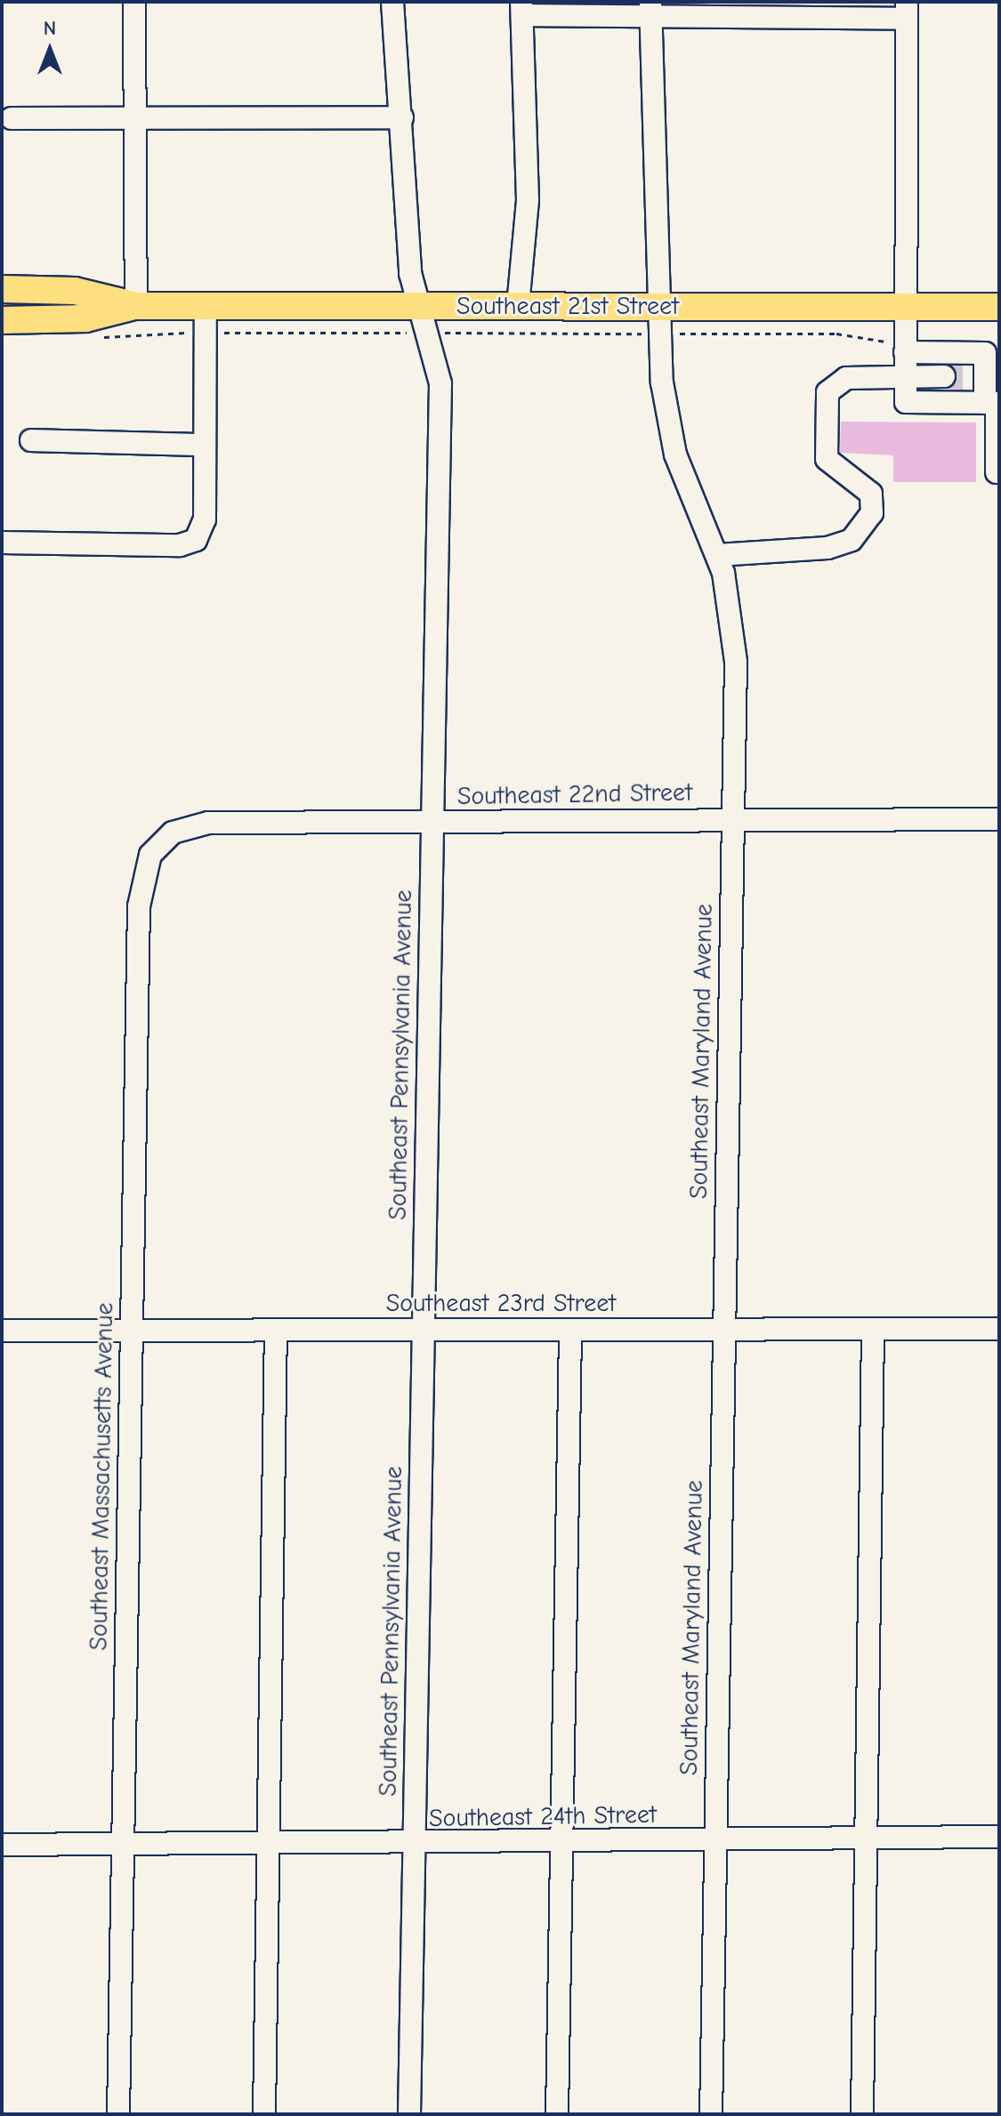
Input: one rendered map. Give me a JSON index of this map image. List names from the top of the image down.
{
  "streets": {
    "main road": ["Southeast 21st Street"],
    "street": [
      "Southeast 22nd Street",
      "Southeast Maryland Avenue",
      "Southeast Pennsylvania Avenue",
      "Southeast 23rd Street",
      "Southeast Massachusetts Avenue",
      "Southeast 24th Street"
    ]
  },
  "crossings": [
    ["Southeast 21st Street", "Southeast Maryland Avenue"],
    ["Southeast 21st Street", "Southeast Pennsylvania Avenue"],
    ["Southeast 22nd Street", "Southeast Maryland Avenue"],
    ["Southeast 22nd Street", "Southeast Pennsylvania Avenue"],
    ["Southeast 22nd Street", "Southeast Massachusetts Avenue"],
    ["Southeast Maryland Avenue", "Southeast 23rd Street"],
    ["Southeast Maryland Avenue", "Southeast 24th Street"],
    ["Southeast Pennsylvania Avenue", "Southeast 23rd Street"],
    ["Southeast Pennsylvania Avenue", "Southeast 24th Street"],
    ["Southeast 23rd Street", "Southeast Massachusetts Avenue"],
    ["Southeast Massachusetts Avenue", "Southeast 24th Street"]
  ],
  "north": "top"
}
